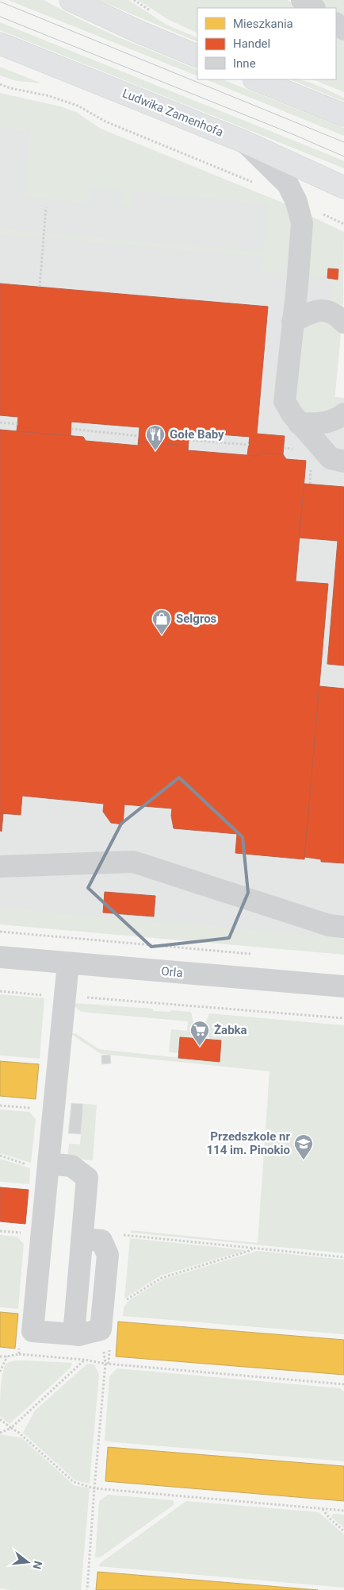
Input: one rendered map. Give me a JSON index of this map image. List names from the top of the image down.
{
  "streets": {
    "main road": ["Ludwika Zamenhofa"],
    "street": ["Orla"]
  },
  "places": {
    "restaurant": ["Gołe Baby"],
    "shop": ["Selgros"],
    "supermarket": ["Żabka"],
    "school or university": ["Przedszkole nr 114 im. Pinokio"]
  },
  "legend": ["Mieszkania", "Handel", "Inne"],
  "north": "right"
}
